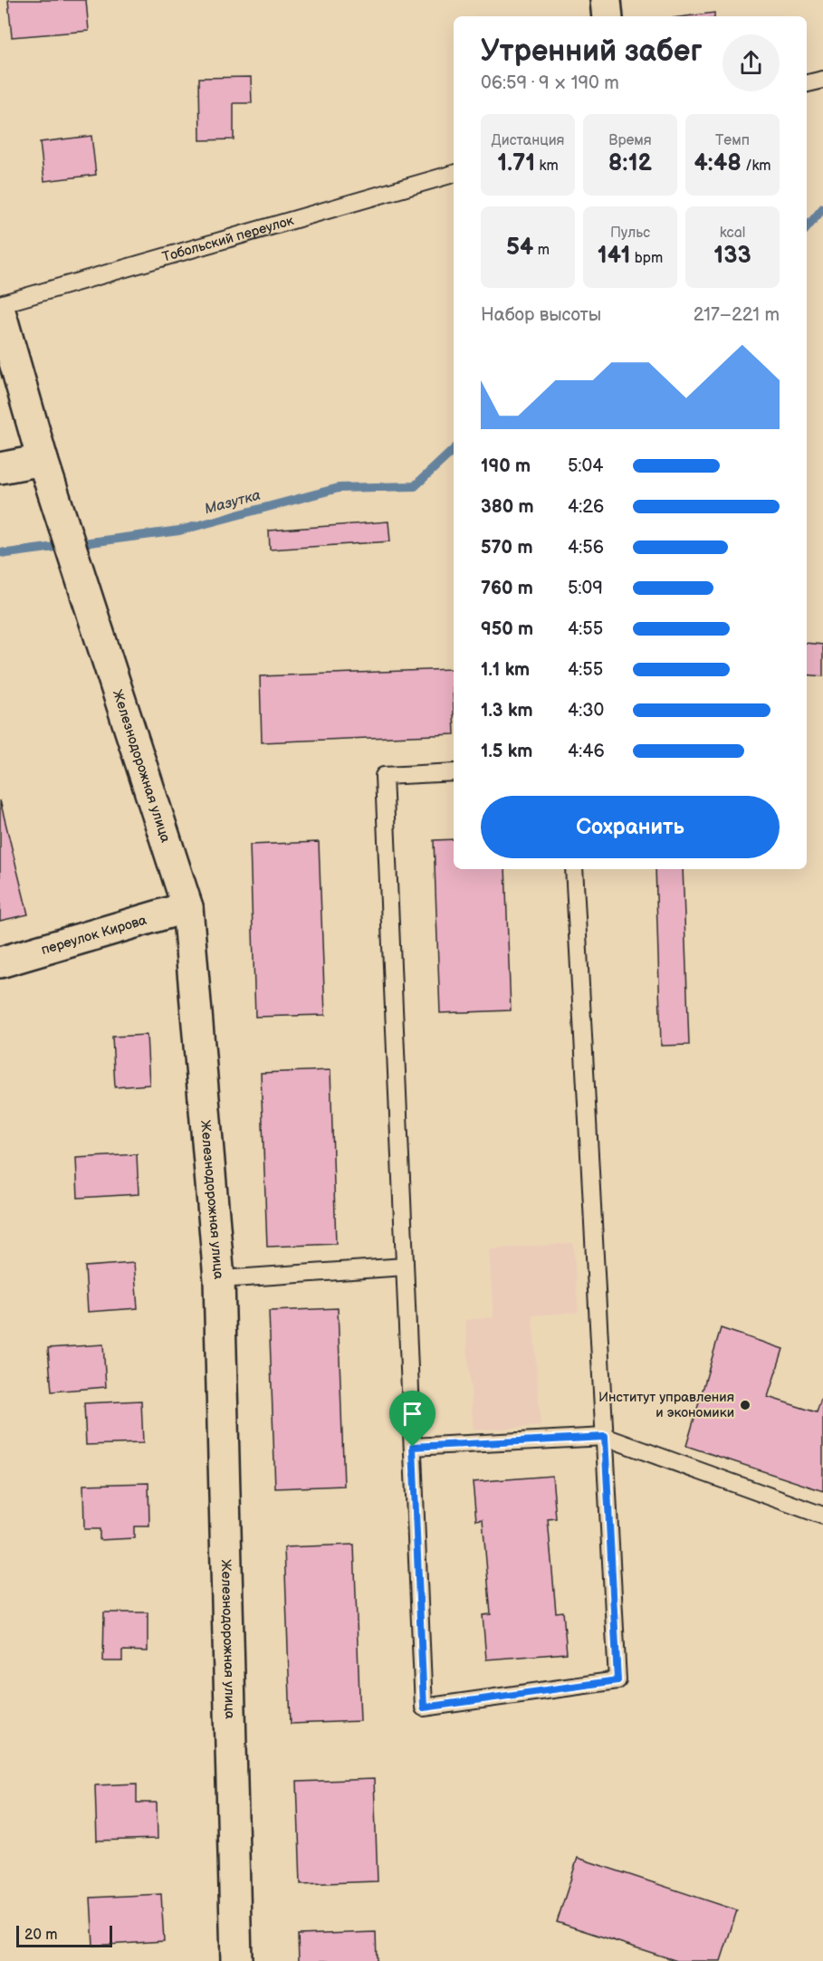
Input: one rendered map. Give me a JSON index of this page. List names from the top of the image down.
{
  "streets": {
    "street": ["Железнодорожная улица", "переулок Кирова"],
    "lane": ["Тобольский переулок"]
  },
  "crossings": [
    ["Железнодорожная улица", "переулок Кирова"]
  ],
  "water": ["Мазутка"],
  "places": ["Институт управления и экономики"],
  "scale_bar": "20 m",
  "page": {
    "heading": ["Утренний забег", "06:59 · 9 × 190 m"],
    "stats": [
      ["Дистанция", "1.71 km"],
      ["Время", "8:12"],
      ["Темп", "4:48 /km"],
      ["54 m"],
      ["Пульс", "141 bpm"],
      ["kcal", "133"]
    ],
    "chart": ["Набор высоты", "217–221 m"],
    "list": [
      {
        "name": "190 m",
        "note": "5:04"
      },
      {
        "name": "380 m",
        "note": "4:26"
      },
      {
        "name": "570 m",
        "note": "4:56"
      },
      {
        "name": "760 m",
        "note": "5:09"
      },
      {
        "name": "950 m",
        "note": "4:55"
      },
      {
        "name": "1.1 km",
        "note": "4:55"
      },
      {
        "name": "1.3 km",
        "note": "4:30"
      },
      {
        "name": "1.5 km",
        "note": "4:46"
      }
    ],
    "buttons": "Сохранить",
    "scale": "20 m"
  }
}
